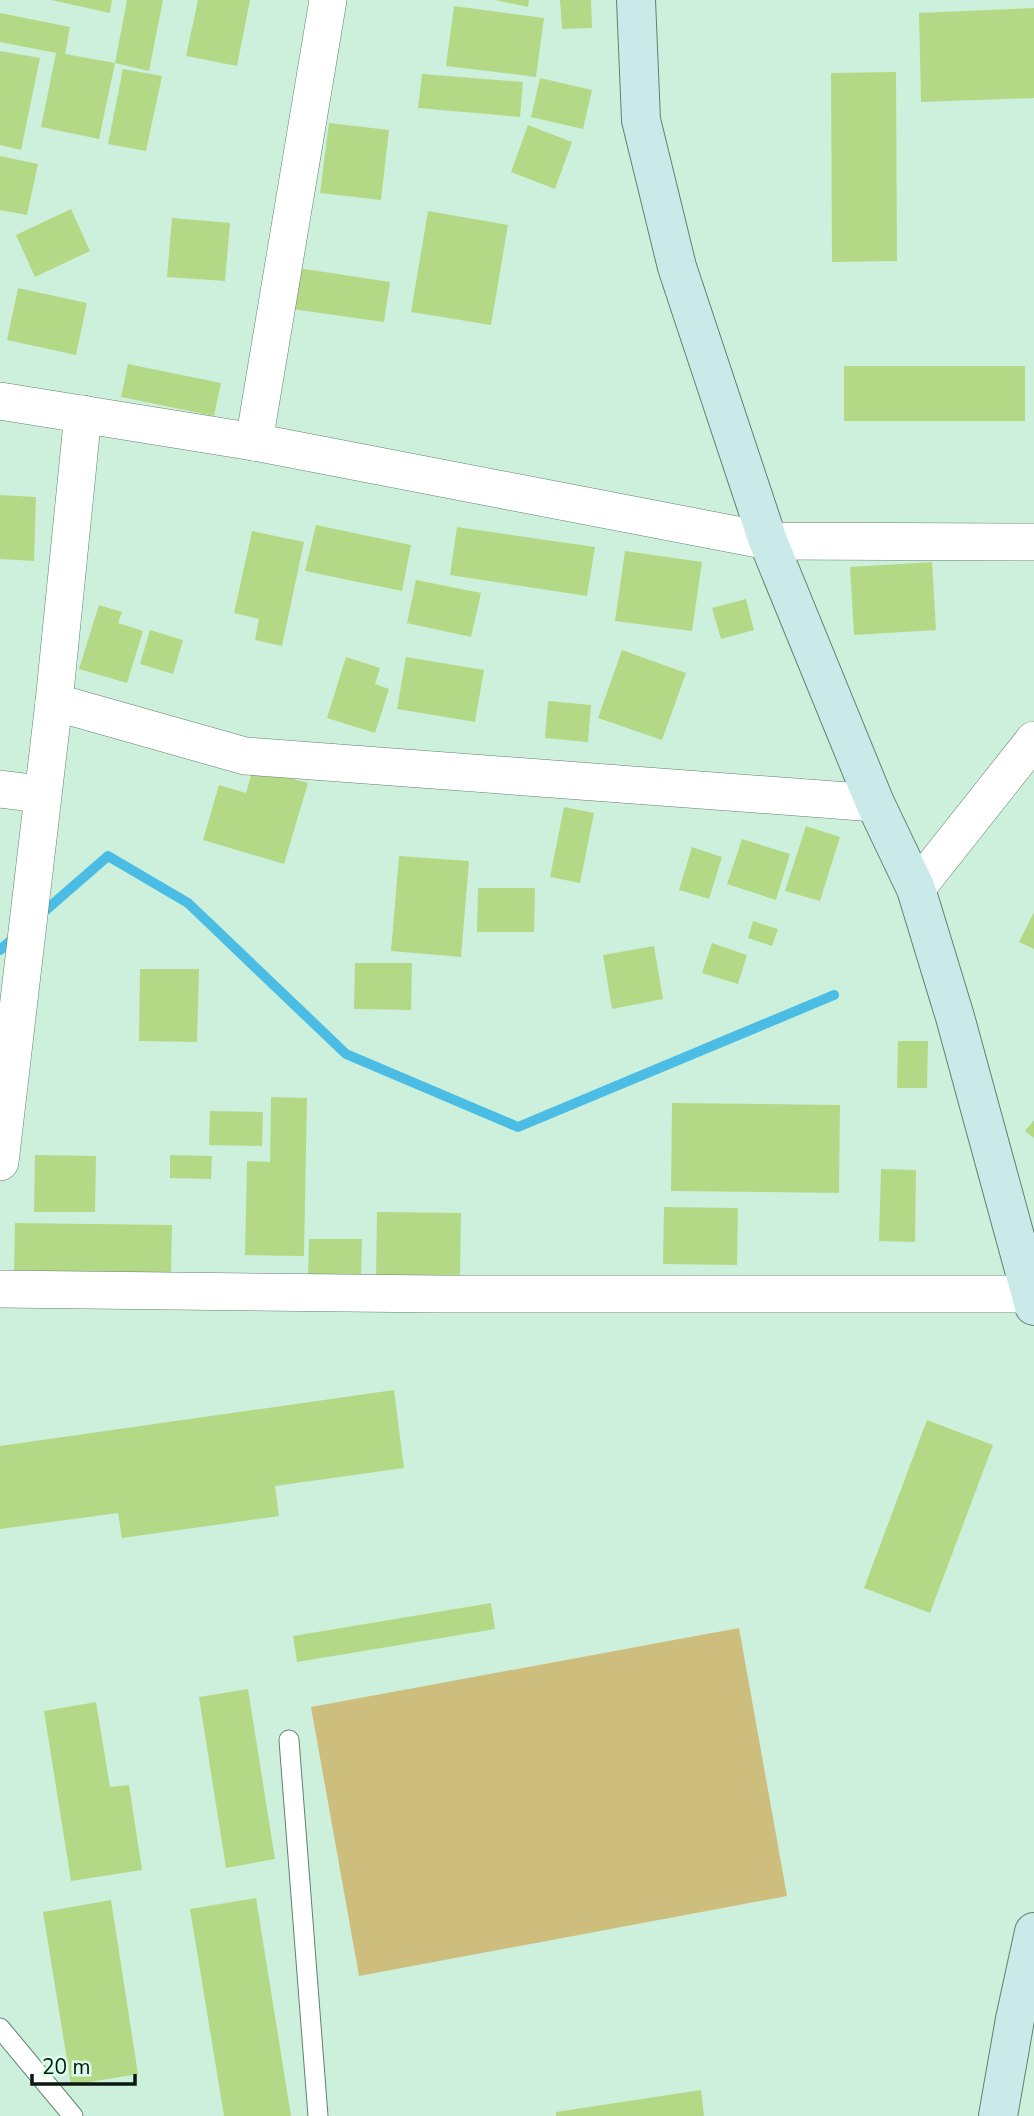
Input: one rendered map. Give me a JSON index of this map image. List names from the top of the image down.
{
  "scale_bar": "20 m"
}
